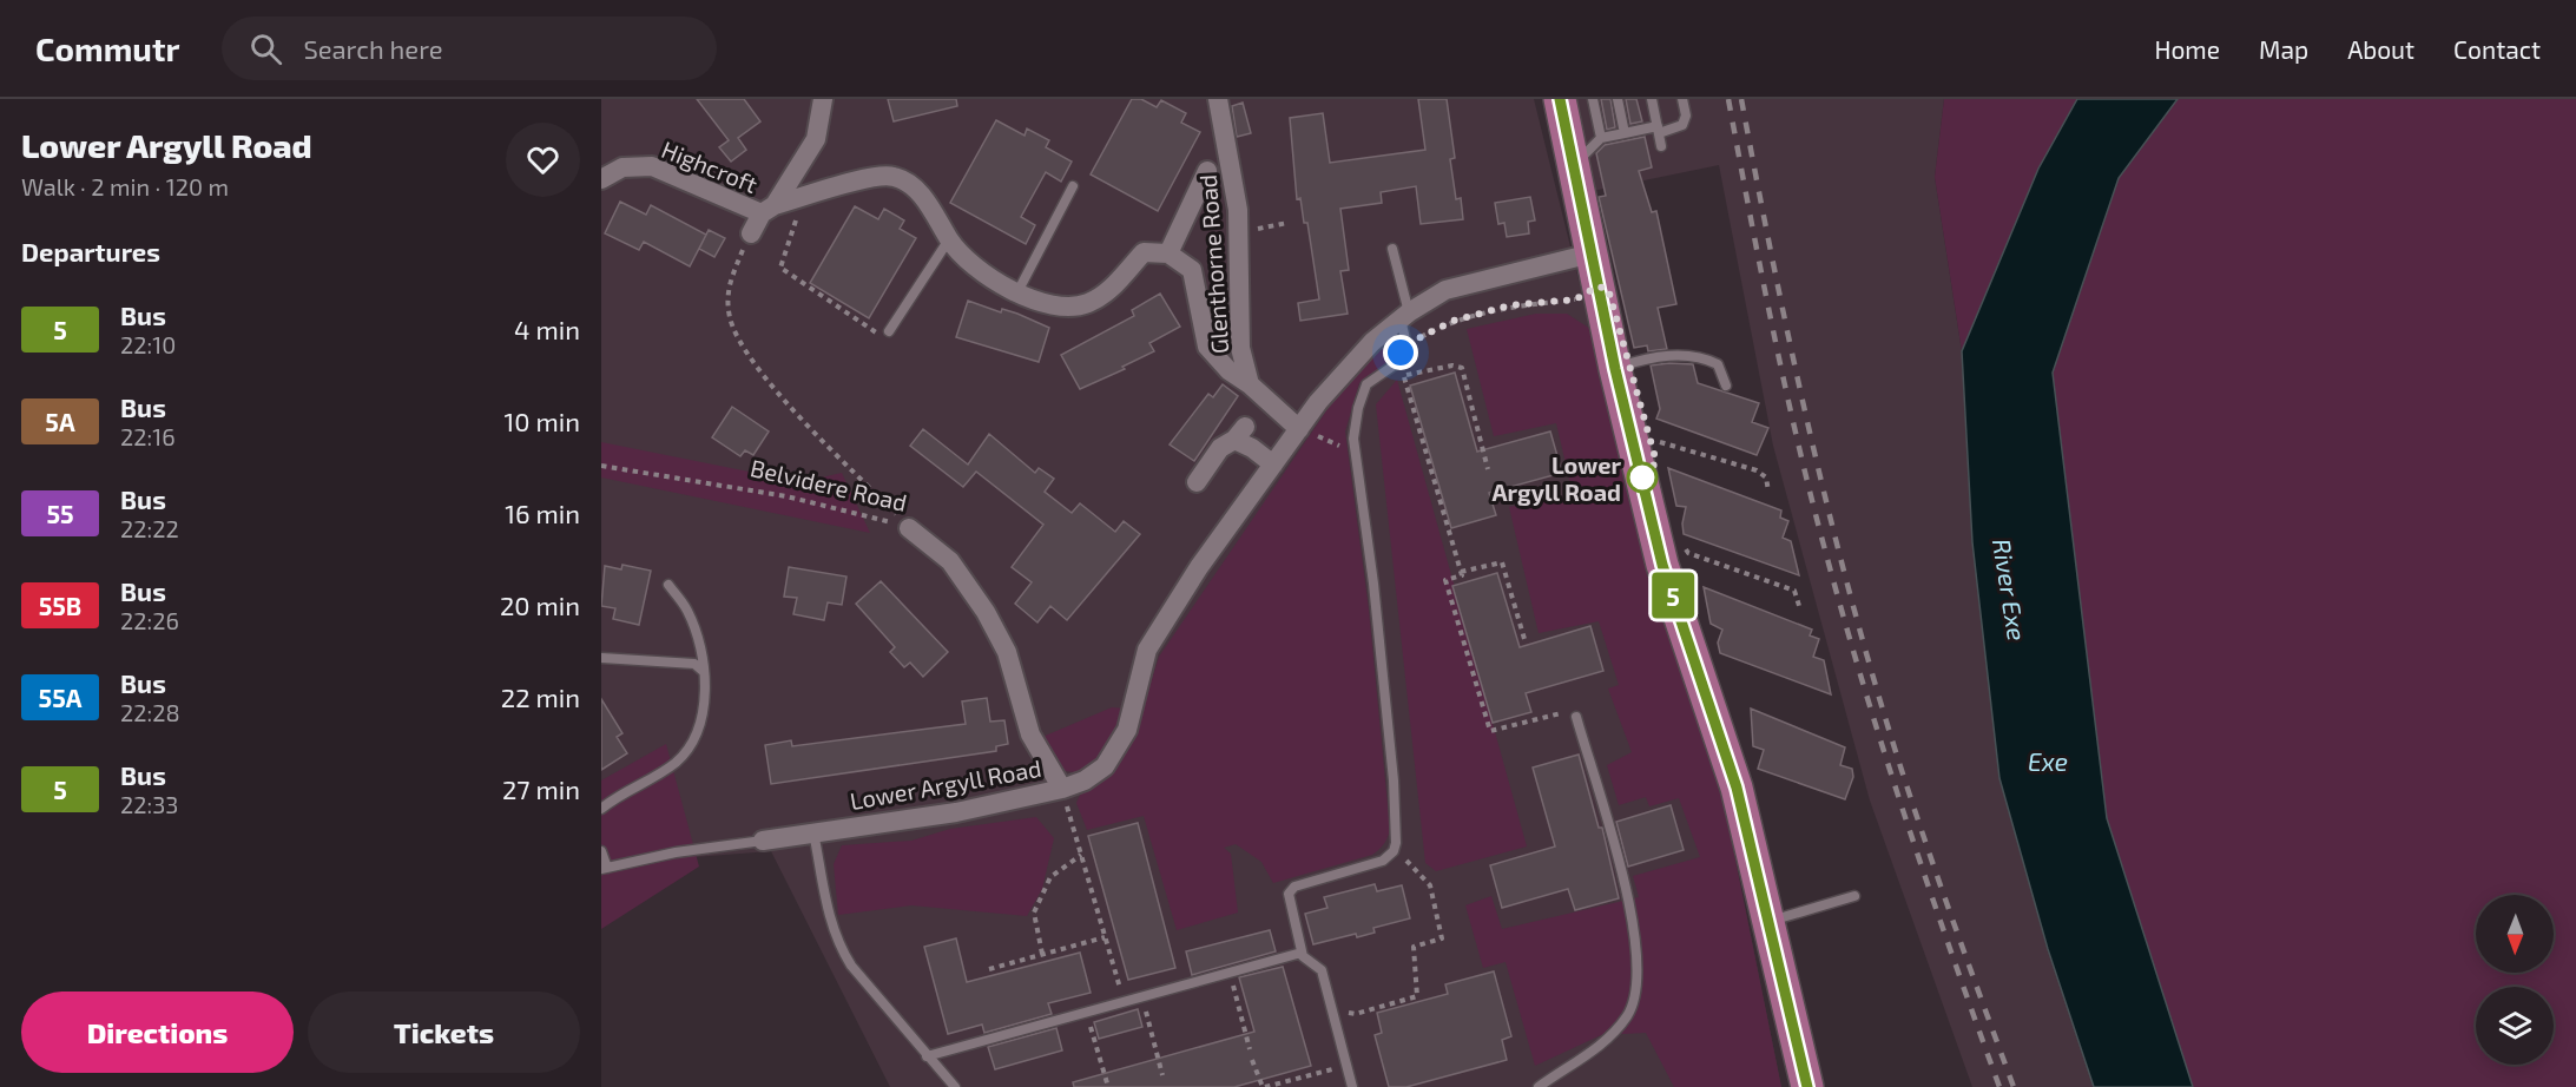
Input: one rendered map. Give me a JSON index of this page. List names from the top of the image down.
{
  "streets": {
    "street": [
      "Highcroft",
      "Glenthorne Road",
      "Belvidere Road",
      "Lower Argyll Road"
    ]
  },
  "crossings": [
    ["Belvidere Road", "Lower Argyll Road"]
  ],
  "water": ["River Exe", "Exe"],
  "places": ["Lower Argyll Road"],
  "lines": ["bus line 5"],
  "north": "bottom",
  "page": {
    "header": "Commutr",
    "search": "Search here",
    "nav": [
      "Home",
      "Map",
      "About",
      "Contact"
    ],
    "heading": [
      ["Lower Argyll Road", "Walk · 2 min · 120 m"],
      "Departures"
    ],
    "on_map": "5",
    "list": [
      {
        "mark": "5",
        "name": "Bus",
        "note": "22:10",
        "value": "4 min"
      },
      {
        "mark": "5A",
        "name": "Bus",
        "note": "22:16",
        "value": "10 min"
      },
      {
        "mark": "55",
        "name": "Bus",
        "note": "22:22",
        "value": "16 min"
      },
      {
        "mark": "55B",
        "name": "Bus",
        "note": "22:26",
        "value": "20 min"
      },
      {
        "mark": "55A",
        "name": "Bus",
        "note": "22:28",
        "value": "22 min"
      },
      {
        "mark": "5",
        "name": "Bus",
        "note": "22:33",
        "value": "27 min"
      }
    ],
    "buttons": ["Directions", "Tickets"]
  }
}
